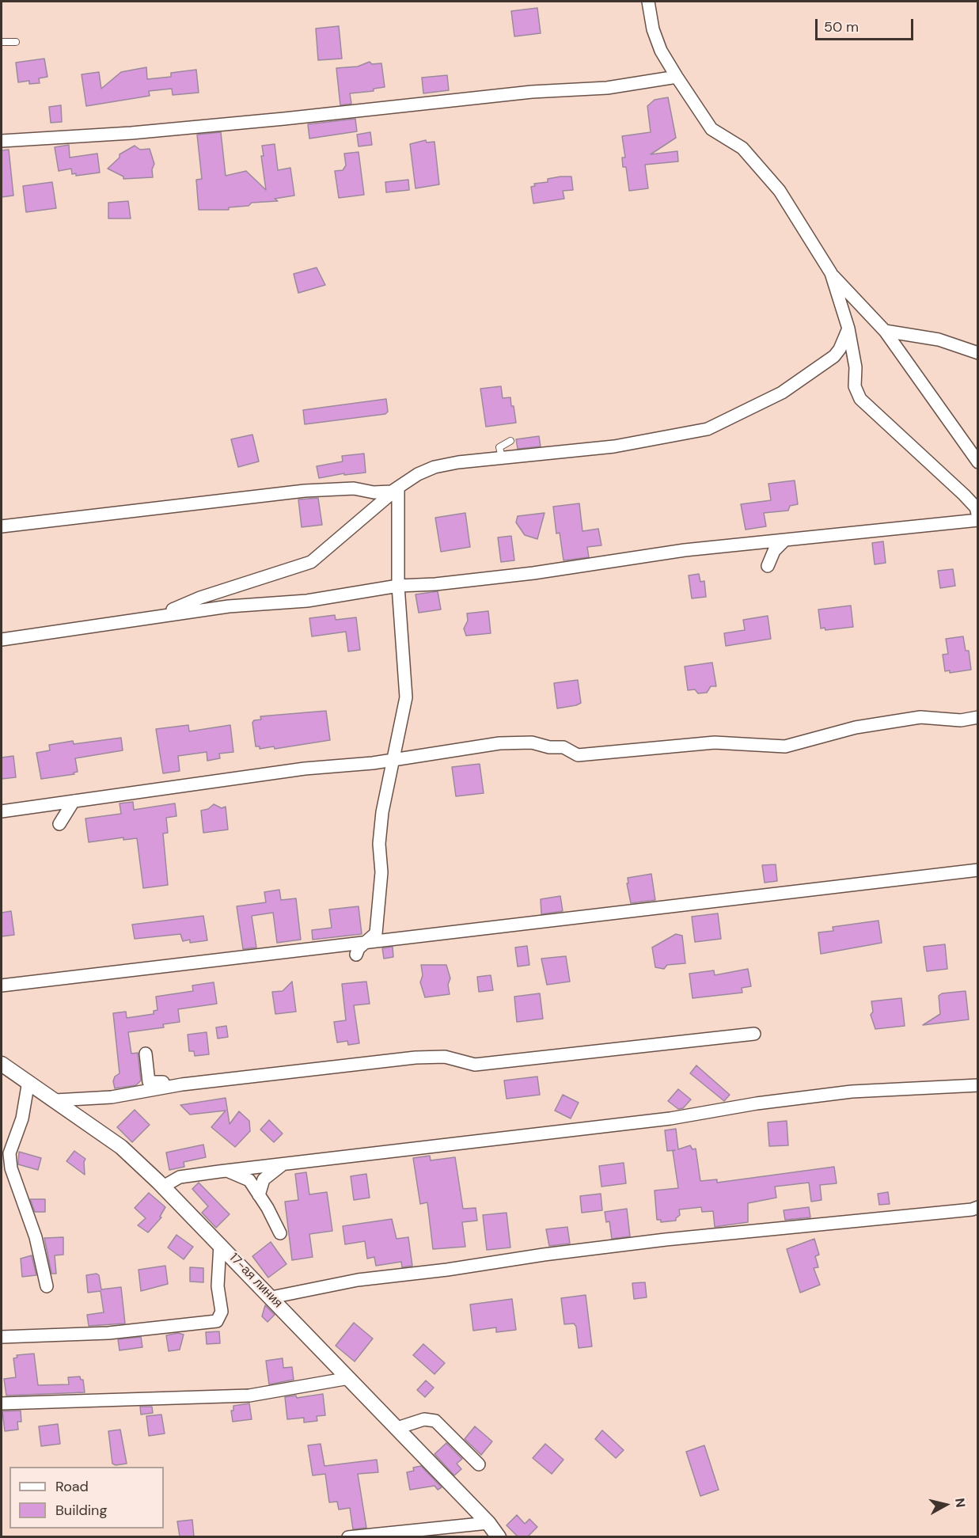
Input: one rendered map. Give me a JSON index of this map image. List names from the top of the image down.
{
  "streets": {
    "street": ["17-ая линия"]
  },
  "legend": ["Road", "Building"],
  "scale_bar": "50 m",
  "north": "right"
}
